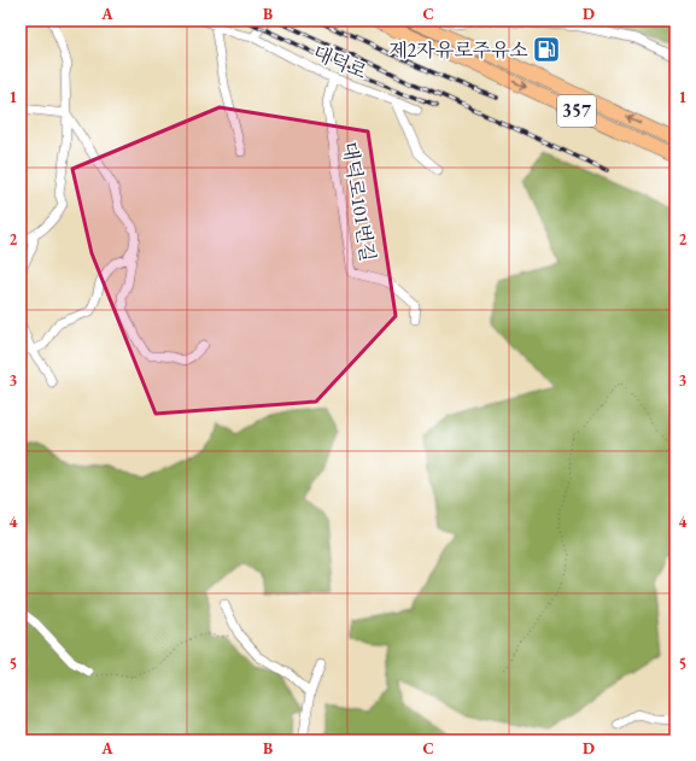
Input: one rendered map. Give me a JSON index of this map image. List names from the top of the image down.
{
  "streets": {
    "highway": ["357"],
    "street": ["대덕로", "대덕로101번길"]
  },
  "crossings": [
    ["대덕로", "대덕로101번길"]
  ],
  "places": {
    "fuel station": ["제2자유로주유소"]
  },
  "grid": {
    "columns": [
      "A",
      "B",
      "C",
      "D"
    ],
    "rows": [
      "1",
      "2",
      "3",
      "4",
      "5"
    ]
  }
}
